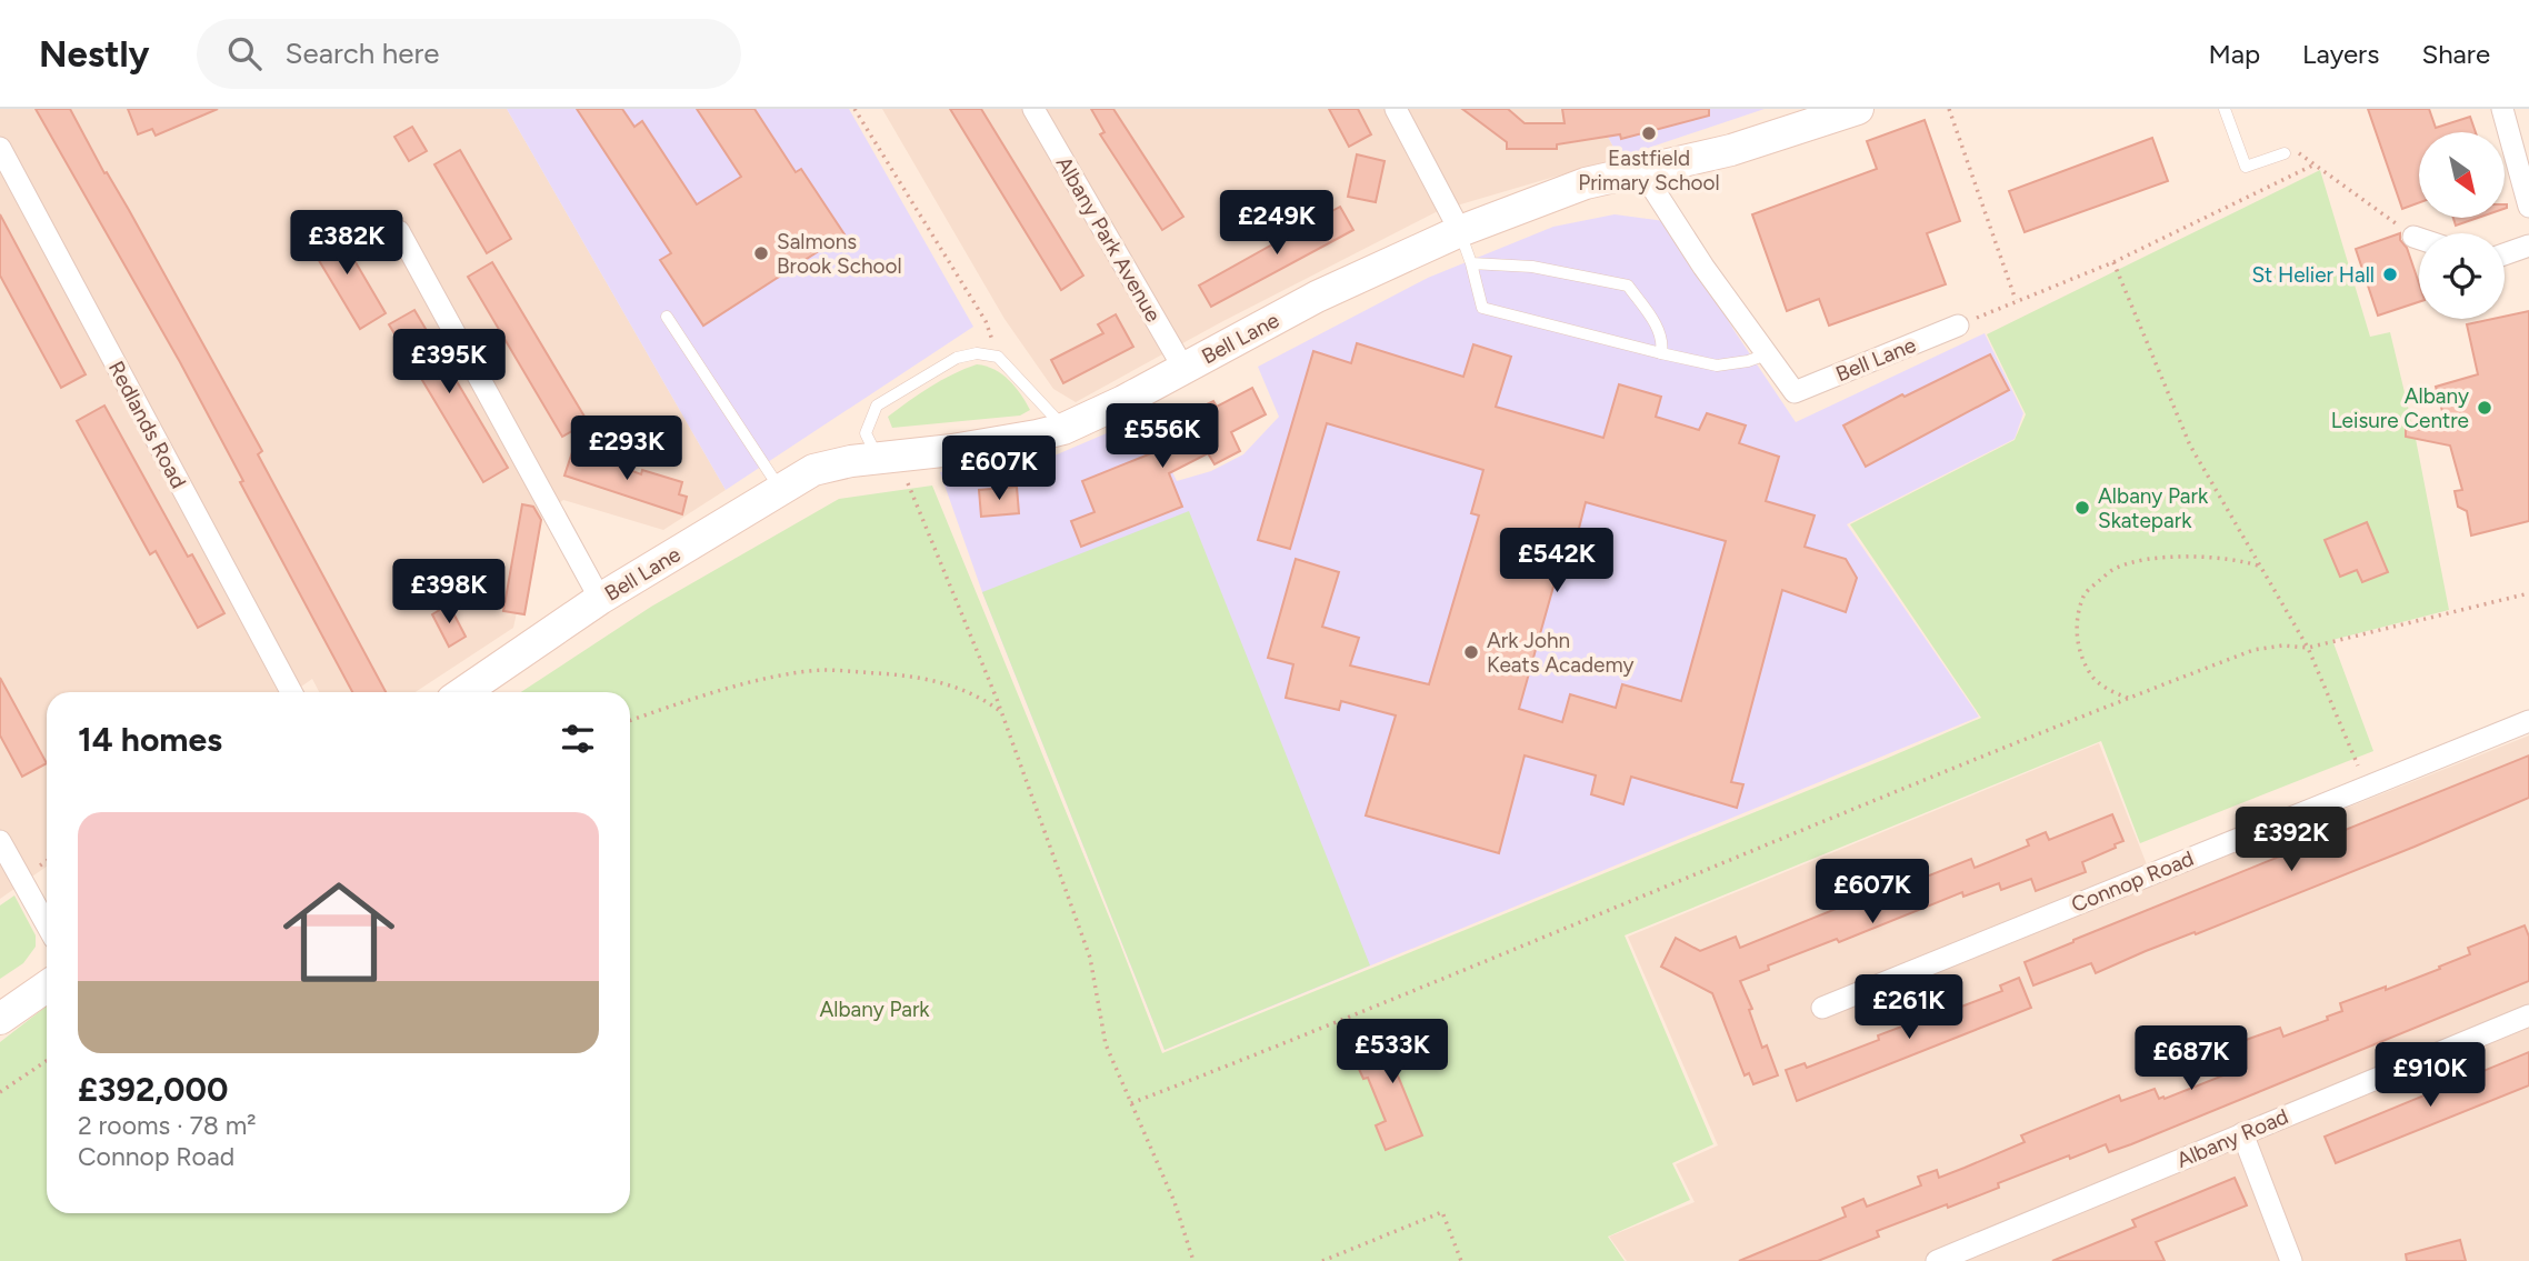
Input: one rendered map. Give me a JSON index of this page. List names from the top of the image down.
{
  "streets": {
    "street": [
      "Albany Park Avenue",
      "Bell Lane",
      "Redlands Road",
      "Connop Road",
      "Albany Road"
    ]
  },
  "crossings": [
    ["Albany Park Avenue", "Bell Lane"]
  ],
  "parks": ["Albany Park"],
  "places": [
    "Eastfield Primary School",
    "Salmons Brook School",
    "St Helier Hall",
    "Albany Leisure Centre",
    "Albany Park Skatepark",
    "Ark John Keats Academy"
  ],
  "north": "bottom right",
  "page": {
    "header": "Nestly",
    "search": "Search here",
    "nav": ["Map", "Layers", "Share"],
    "price": [
      "£249K",
      "£382K",
      "£395K",
      "£556K",
      "£293K",
      "£607K",
      "£542K",
      "£398K",
      "£392K",
      "£607K",
      "£261K",
      "£533K",
      "£687K",
      "£910K"
    ],
    "heading": "14 homes",
    "list": [
      {
        "name": "£392,000",
        "note": "2 rooms · 78 m² · Connop Road"
      }
    ]
  }
}
